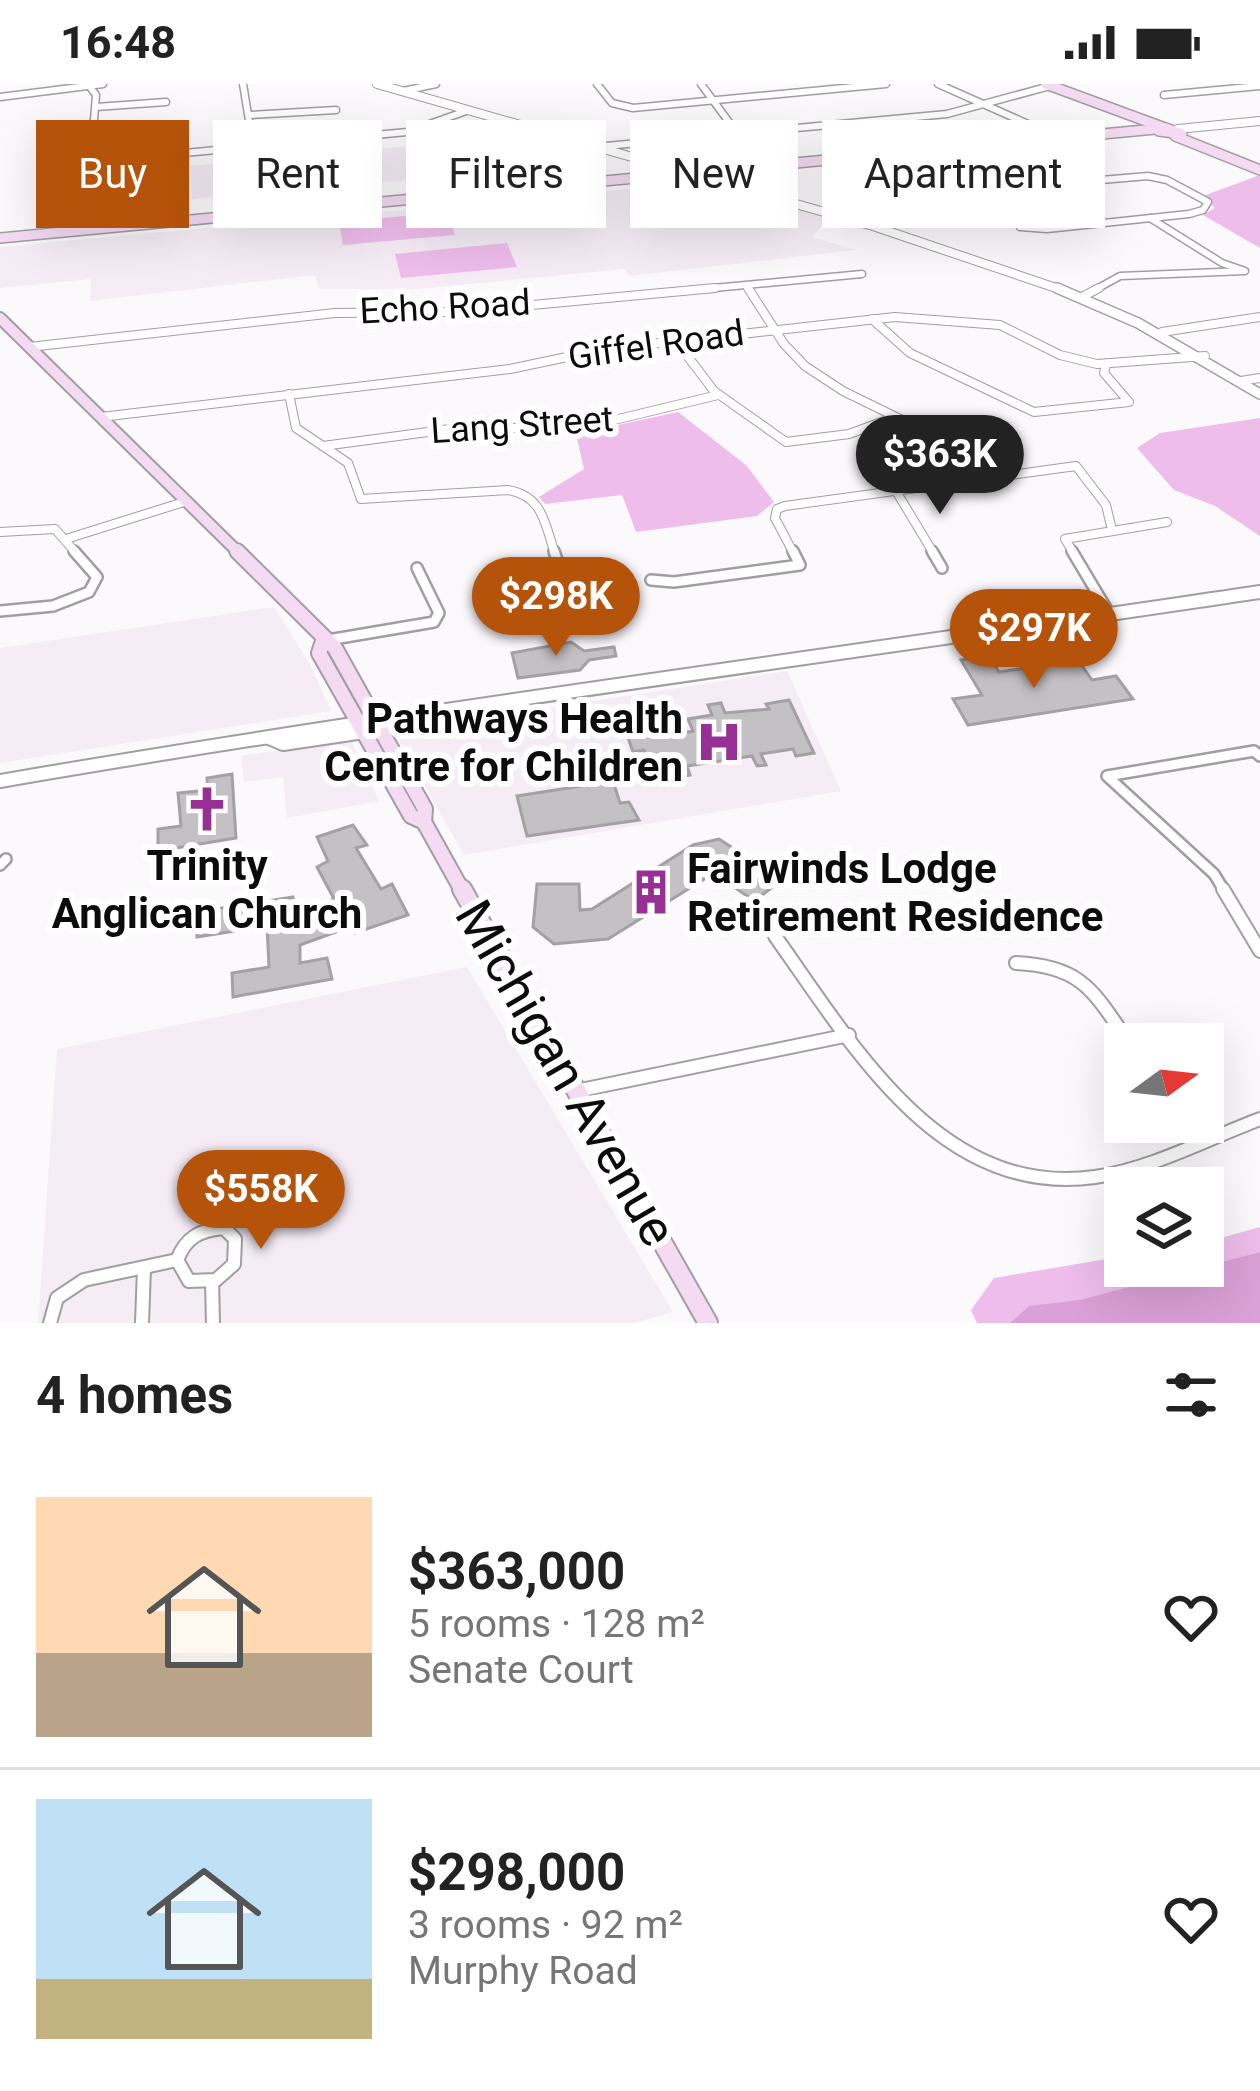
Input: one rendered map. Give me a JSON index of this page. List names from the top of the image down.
{
  "streets": {
    "main road": ["Michigan Avenue"],
    "street": ["Echo Road", "Giffel Road", "Lang Street"]
  },
  "crossings": [
    ["Echo Road", "Michigan Avenue"],
    ["Giffel Road", "Michigan Avenue"]
  ],
  "places": {
    "hospital": ["Pathways Health Centre for Children"],
    "church": ["Trinity Anglican Church"],
    "building": ["Fairwinds Lodge Retirement Residence"]
  },
  "north": "right",
  "page": {
    "status": "16:48",
    "chip": [
      "Buy",
      "Rent",
      "Filters",
      "New",
      "Apartment"
    ],
    "price": [
      "$363K",
      "$298K",
      "$297K",
      "$558K"
    ],
    "heading": "4 homes",
    "list": [
      {
        "name": "$363,000",
        "note": "5 rooms · 128 m² · Senate Court"
      },
      {
        "name": "$298,000",
        "note": "3 rooms · 92 m² · Murphy Road"
      }
    ]
  }
}
